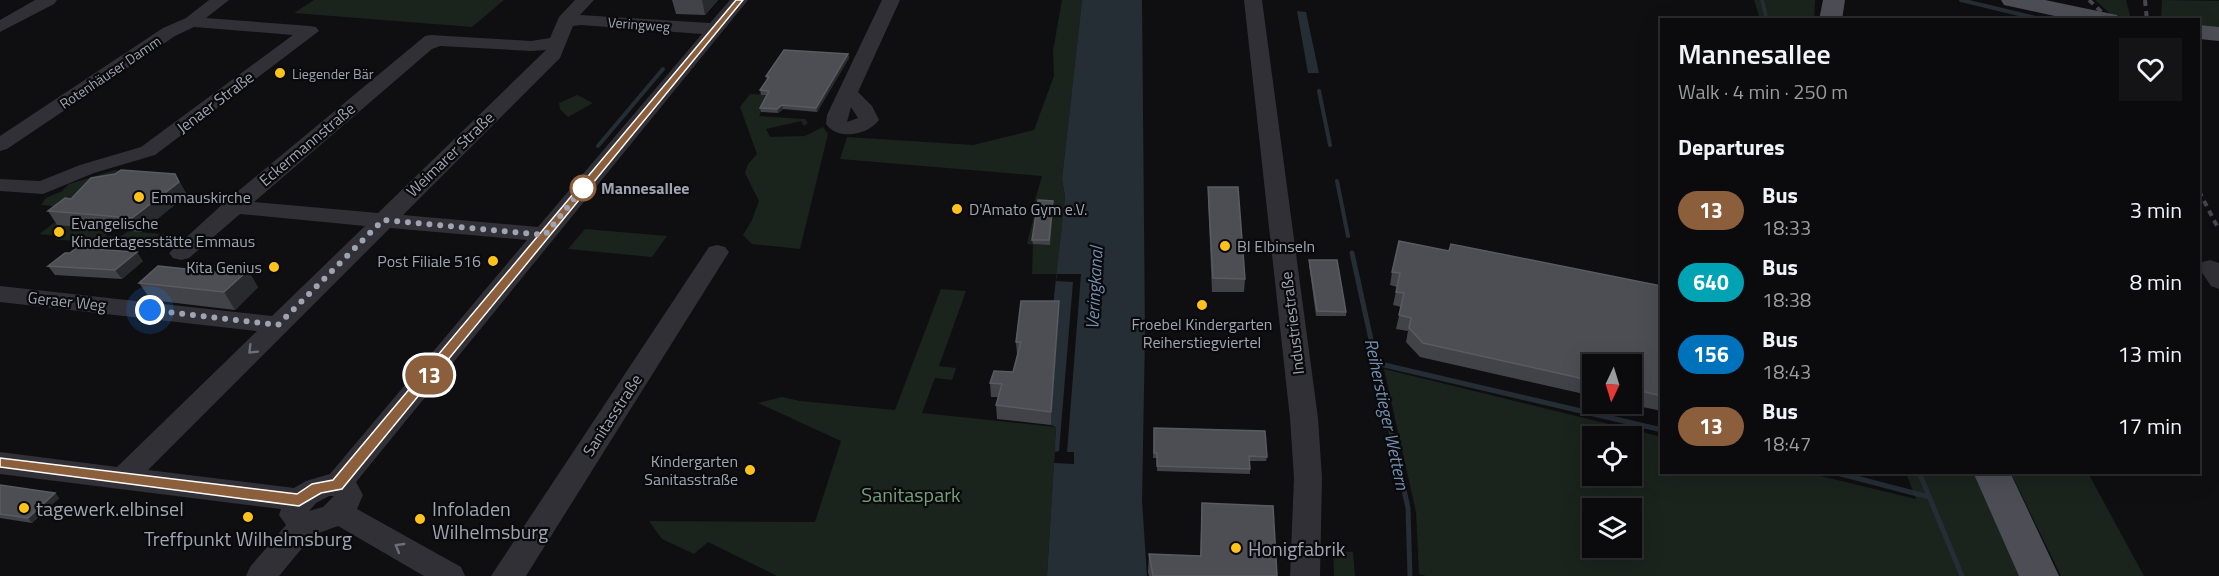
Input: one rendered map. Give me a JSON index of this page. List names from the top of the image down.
{
  "streets": {
    "street": [
      "Veringweg",
      "Rotenhäuser Damm",
      "Jenaer Straße",
      "Eckermannstraße",
      "Weimarer Straße",
      "Geraer Weg",
      "Industriestraße",
      "Sanitasstraße"
    ]
  },
  "crossings": [
    ["Veringweg", "Weimarer Straße"],
    ["Rotenhäuser Damm", "Jenaer Straße"],
    ["Eckermannstraße", "Weimarer Straße"],
    ["Weimarer Straße", "Geraer Weg"]
  ],
  "water": ["Veringkanal", "Reiherstieger Wettern"],
  "parks": ["Sanitaspark"],
  "places": [
    "Liegender Bär",
    "Mannesallee",
    "Emmauskirche",
    "D'Amato Gym e.V.",
    "Evangelische Kindertagesstätte Emmaus",
    "BI Elbinseln",
    "Post Filiale 516",
    "Kita Genius",
    "Froebel Kindergarten Reiherstiegviertel",
    "Kindergarten Sanitasstraße",
    "tagewerk.elbinsel",
    "Treffpunkt Wilhelmsburg",
    "Infoladen Wilhelmsburg",
    "Honigfabrik"
  ],
  "lines": ["bus line 13"],
  "north": "bottom",
  "page": {
    "on_map": "13",
    "heading": [
      ["Mannesallee", "Walk · 4 min · 250 m"],
      "Departures"
    ],
    "list": [
      {
        "mark": "13",
        "name": "Bus",
        "note": "18:33",
        "value": "3 min"
      },
      {
        "mark": "640",
        "name": "Bus",
        "note": "18:38",
        "value": "8 min"
      },
      {
        "mark": "156",
        "name": "Bus",
        "note": "18:43",
        "value": "13 min"
      },
      {
        "mark": "13",
        "name": "Bus",
        "note": "18:47",
        "value": "17 min"
      }
    ]
  }
}
